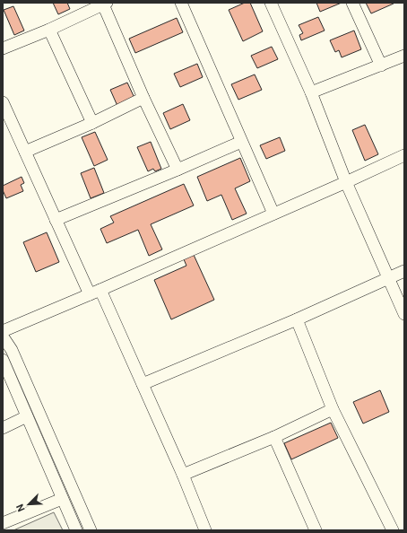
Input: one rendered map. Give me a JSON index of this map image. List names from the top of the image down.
{
  "north": "bottom left"
}
